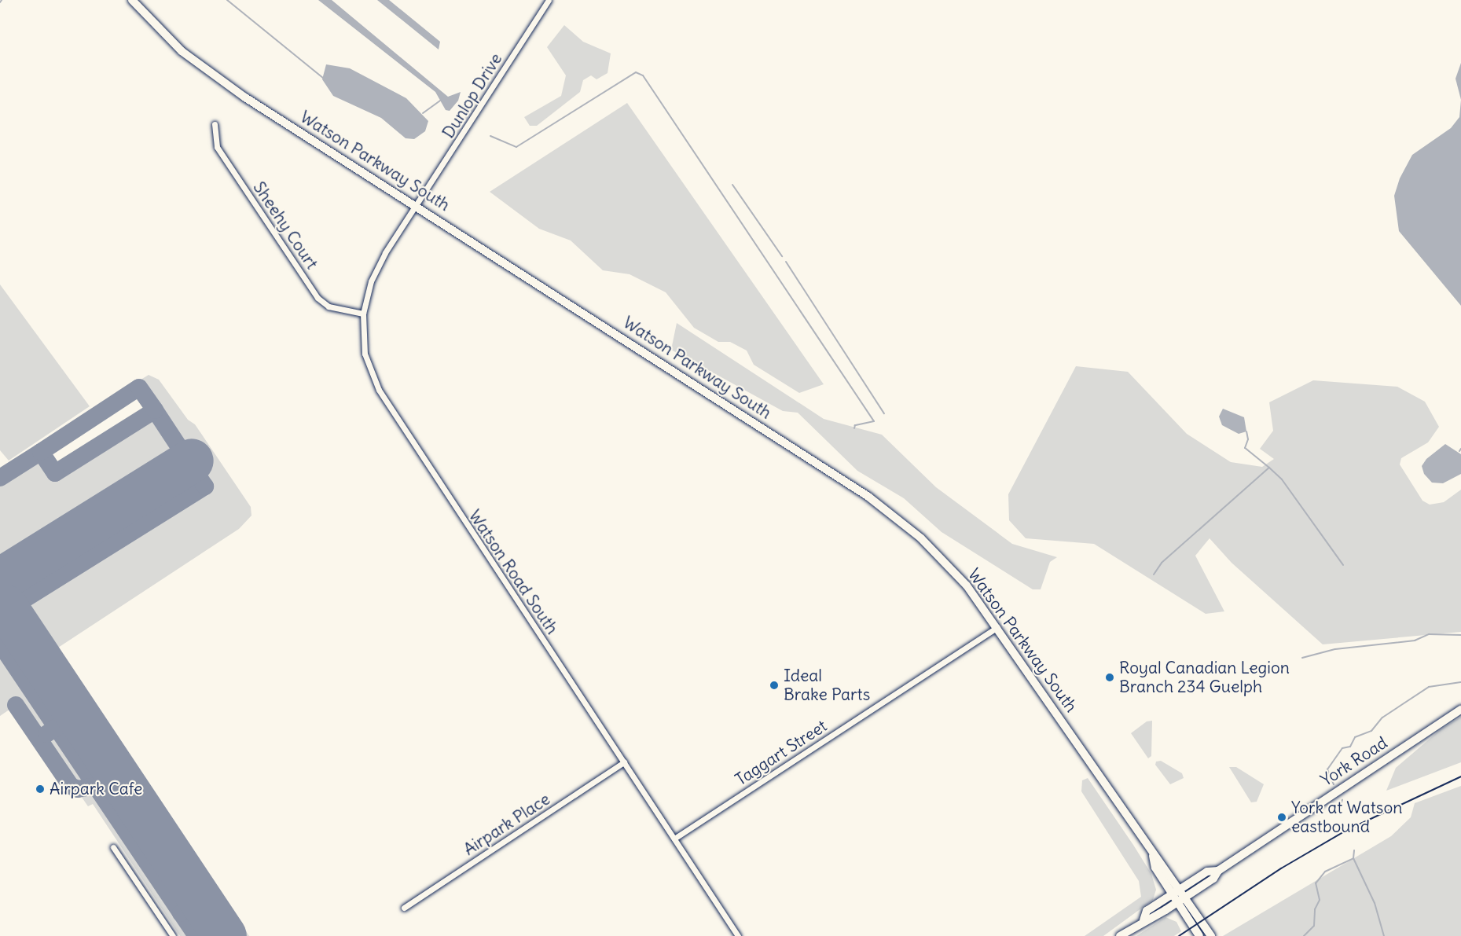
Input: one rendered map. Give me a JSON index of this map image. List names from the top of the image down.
{
  "streets": {
    "main road": ["Watson Parkway South", "York Road"],
    "street": [
      "Dunlop Drive",
      "Sheehy Court",
      "Watson Road South",
      "Taggart Street",
      "Airpark Place"
    ]
  },
  "crossings": [
    ["Dunlop Drive", "Watson Parkway South"],
    ["Dunlop Drive", "Watson Road South"],
    ["Watson Parkway South", "Watson Road South"],
    ["Watson Parkway South", "Taggart Street"],
    ["Watson Parkway South", "York Road"],
    ["Sheehy Court", "Watson Road South"],
    ["Watson Road South", "Taggart Street"],
    ["Watson Road South", "Airpark Place"]
  ],
  "places": [
    "Royal Canadian Legion Branch 234 Guelph",
    "Ideal Brake Parts",
    "Airpark Cafe",
    "York at Watson eastbound"
  ]
}
